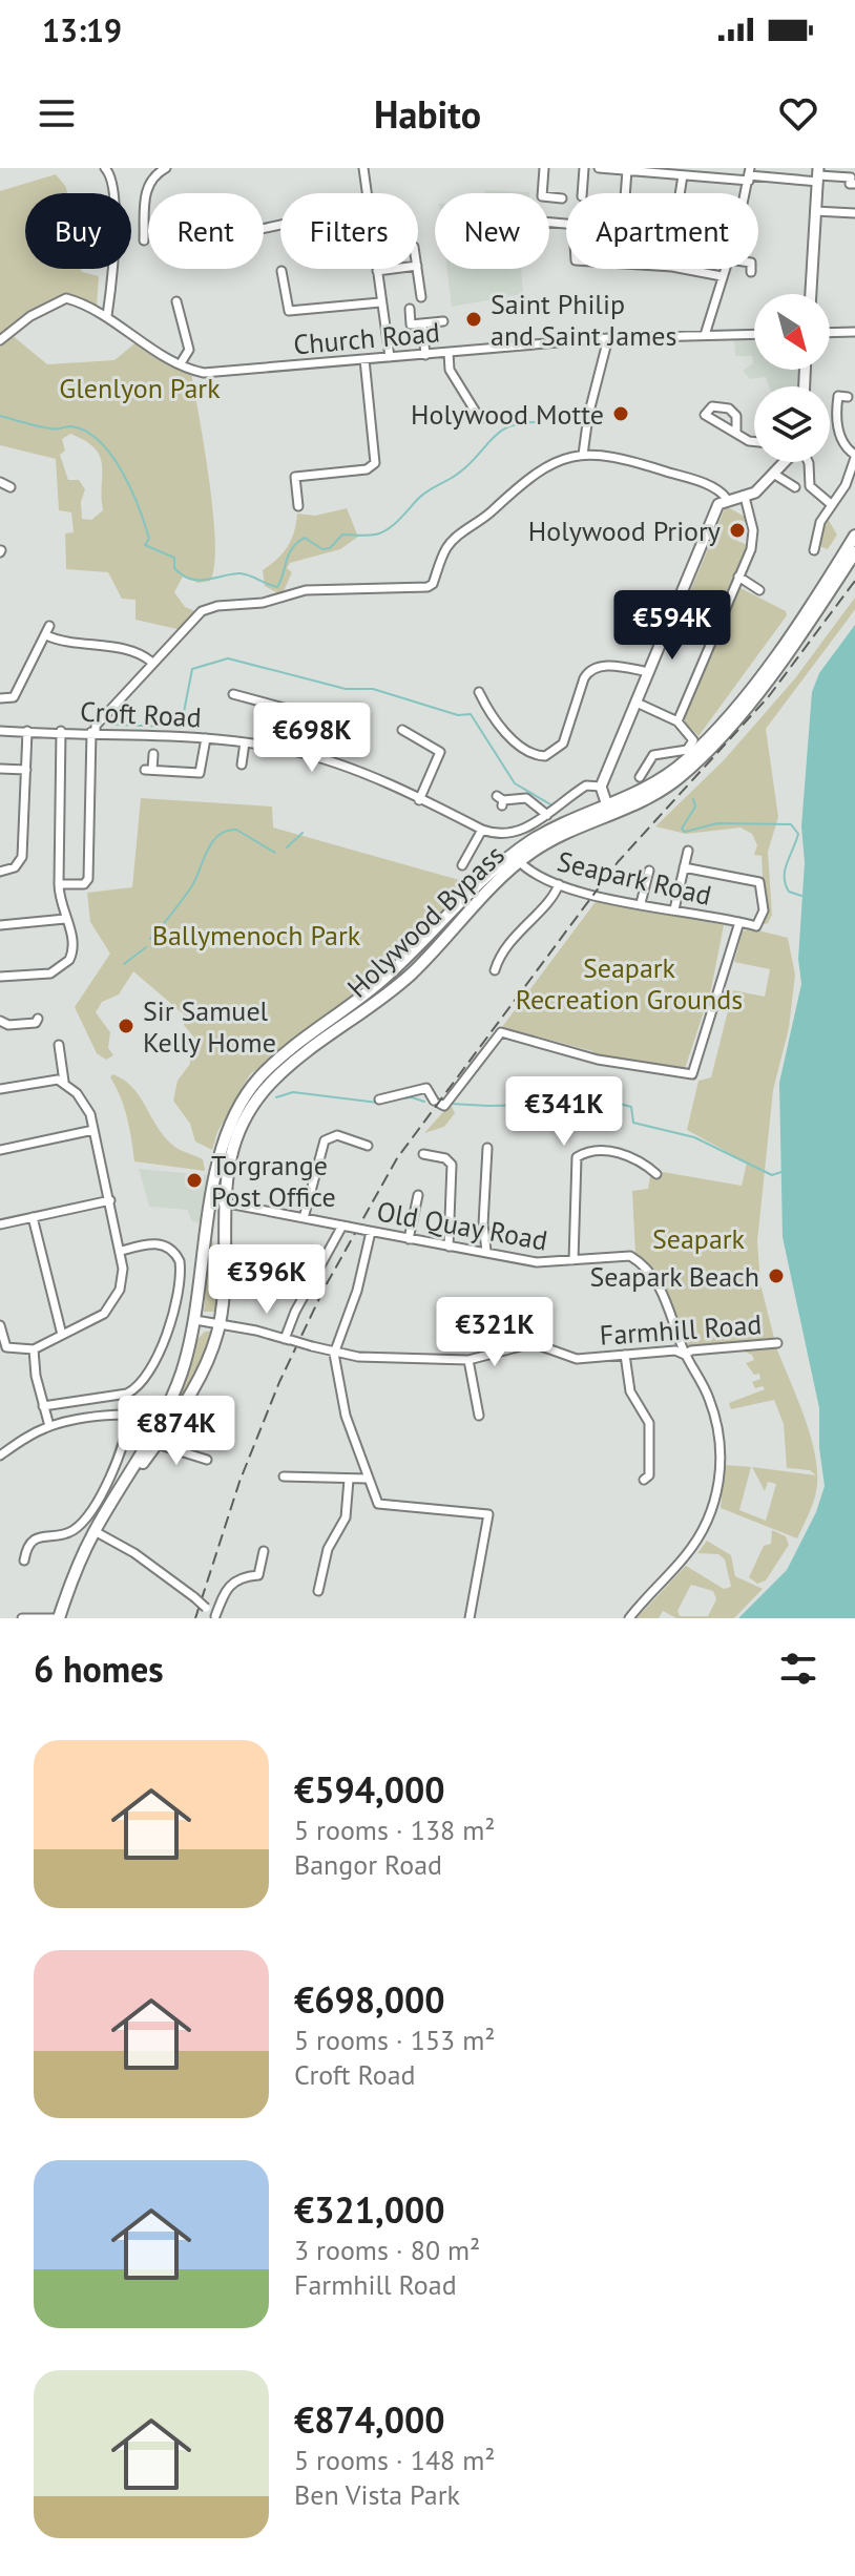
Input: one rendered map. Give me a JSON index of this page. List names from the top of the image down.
{
  "streets": {
    "highway": ["Holywood Bypass"],
    "street": [
      "Church Road",
      "Croft Road",
      "Seapark Road",
      "Old Quay Road",
      "Farmhill Road"
    ]
  },
  "crossings": [
    ["Seapark Road", "Holywood Bypass"],
    ["Old Quay Road", "Farmhill Road"]
  ],
  "parks": [
    "Glenlyon Park",
    "Ballymenoch Park",
    "Seapark Recreation Grounds",
    "Seapark"
  ],
  "places": [
    "Saint Philip and Saint James",
    "Holywood Motte",
    "Holywood Priory",
    "Sir Samuel Kelly Home",
    "Torgrange Post Office",
    "Seapark Beach"
  ],
  "north": "bottom right",
  "page": {
    "status": "13:19",
    "header": "Habito",
    "chip": [
      "Buy",
      "Rent",
      "Filters",
      "New",
      "Apartment"
    ],
    "price": [
      "€594K",
      "€698K",
      "€341K",
      "€396K",
      "€321K",
      "€874K"
    ],
    "heading": "6 homes",
    "list": [
      {
        "name": "€594,000",
        "note": "5 rooms · 138 m² · Bangor Road"
      },
      {
        "name": "€698,000",
        "note": "5 rooms · 153 m² · Croft Road"
      },
      {
        "name": "€321,000",
        "note": "3 rooms · 80 m² · Farmhill Road"
      },
      {
        "name": "€874,000",
        "note": "5 rooms · 148 m² · Ben Vista Park"
      }
    ]
  }
}
